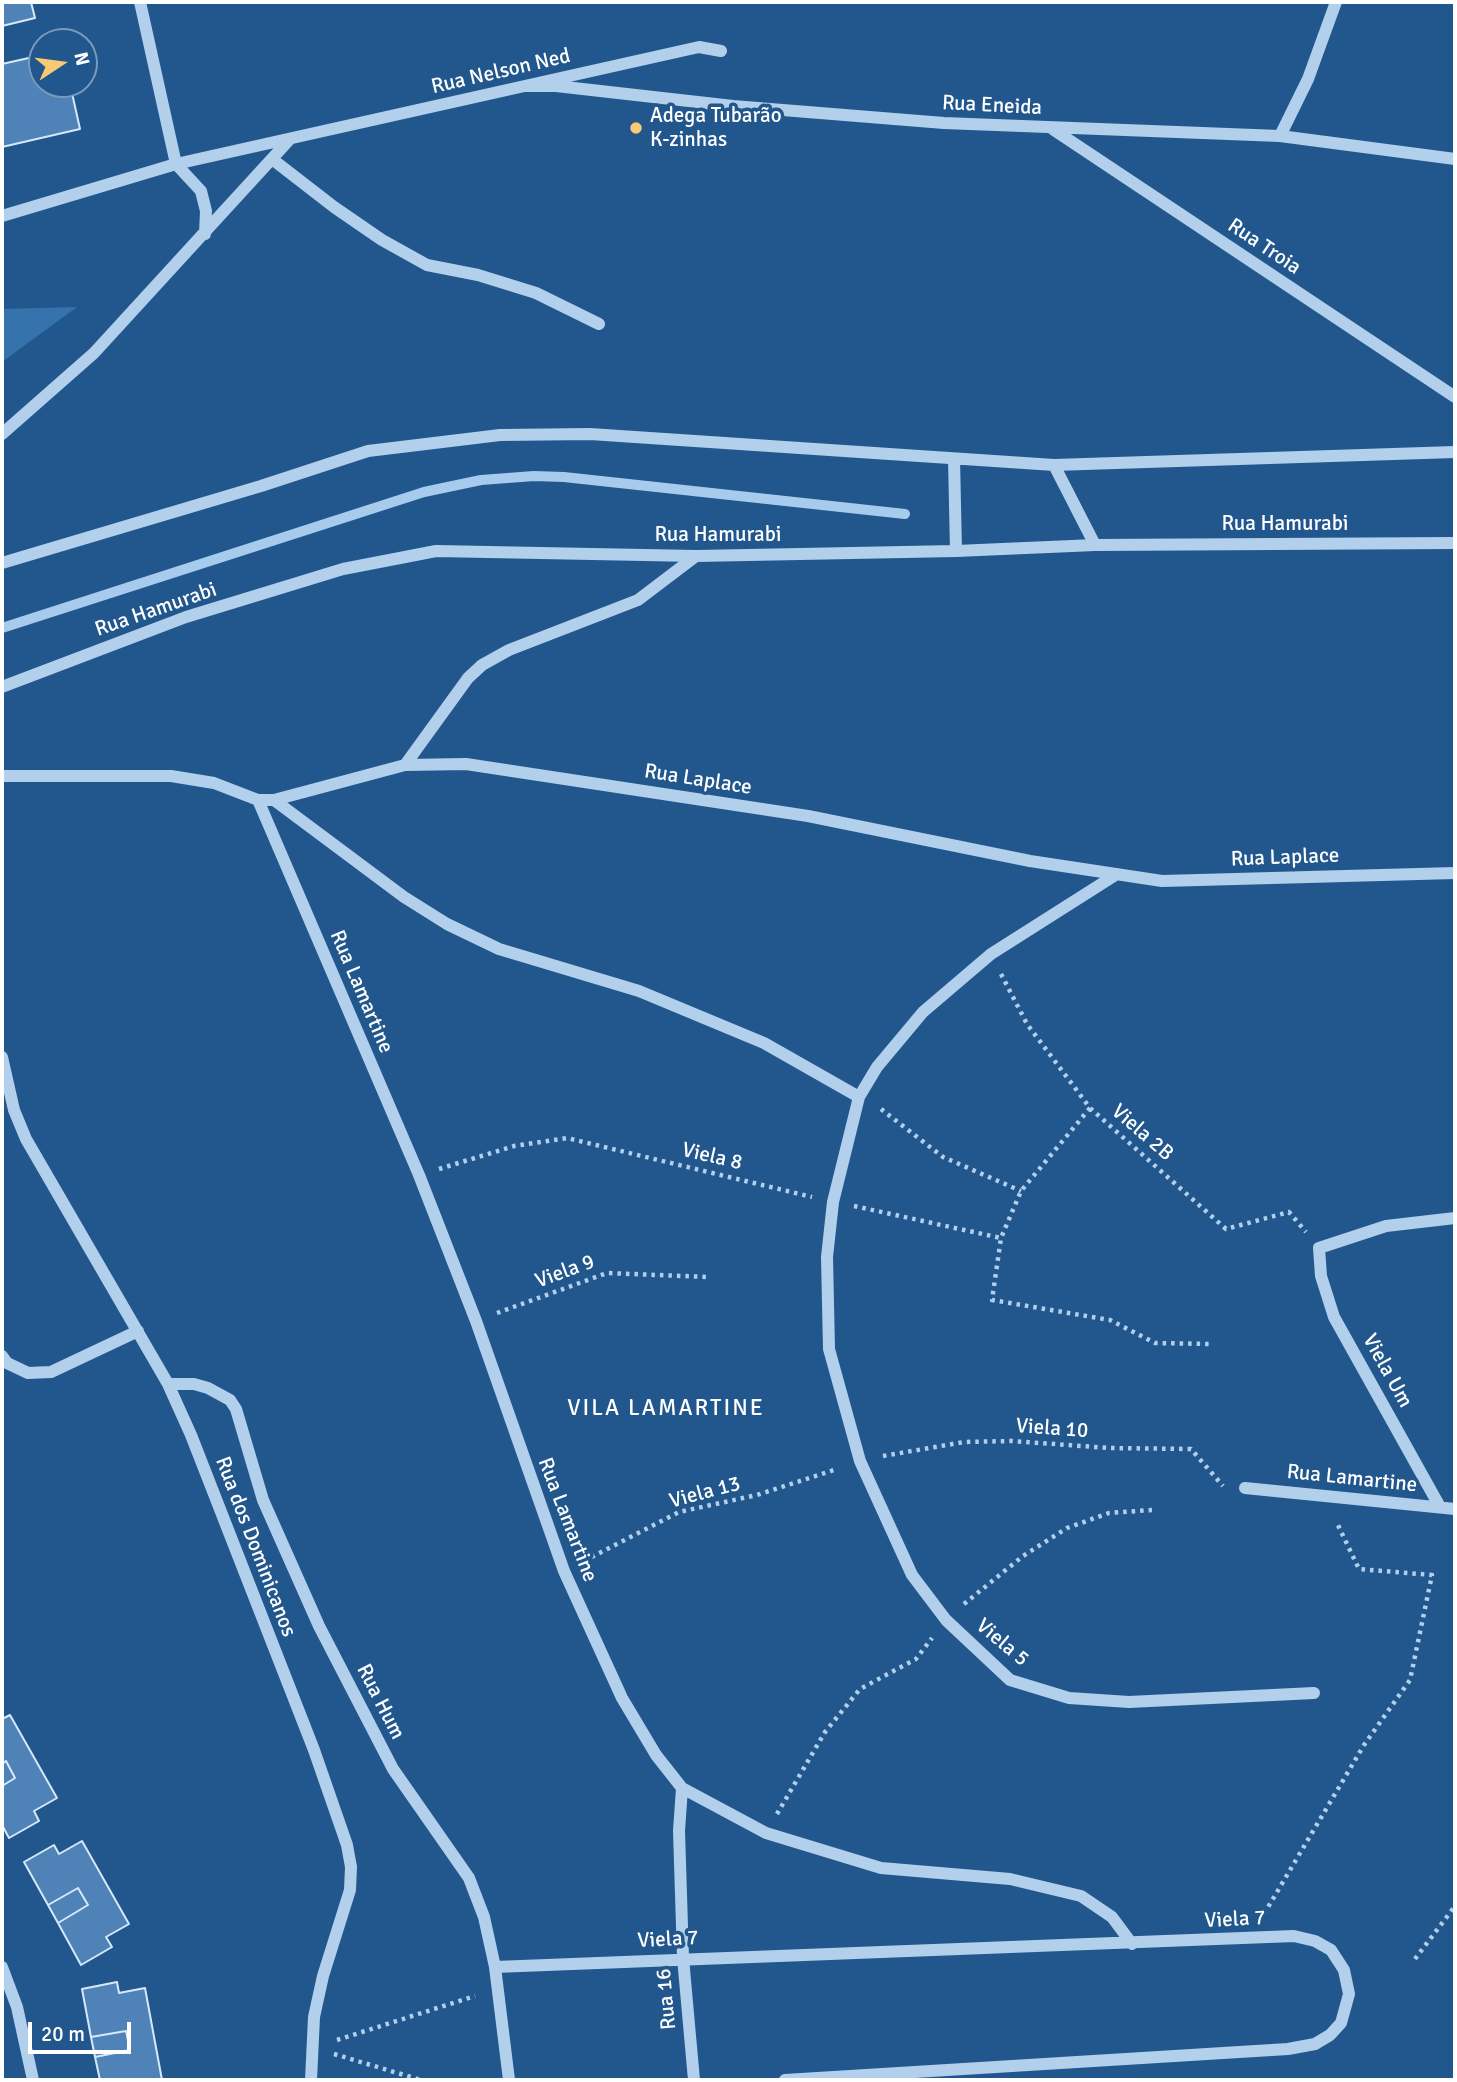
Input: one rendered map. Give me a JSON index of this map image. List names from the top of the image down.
{
  "streets": {
    "street": [
      "Rua Nelson Ned",
      "Rua Eneida",
      "Rua Troia",
      "Rua Hamurabi",
      "Rua Laplace",
      "Rua Lamartine",
      "Viela Um",
      "Rua dos Dominicanos",
      "Viela 5",
      "Rua Hum",
      "Viela 7",
      "Rua 16"
    ],
    "path": [
      "Viela 2B",
      "Viela 8",
      "Viela 9",
      "Viela 10",
      "Viela 13"
    ]
  },
  "crossings": [
    ["Rua Nelson Ned", "Rua Eneida"],
    ["Rua Eneida", "Rua Troia"],
    ["Rua Laplace", "Rua Lamartine"],
    ["Rua Lamartine", "Viela 8"],
    ["Rua Lamartine", "Viela 9"],
    ["Rua Lamartine", "Viela Um"],
    ["Rua Lamartine", "Viela 13"],
    ["Rua Lamartine", "Viela 7"],
    ["Rua Lamartine", "Rua 16"],
    ["Viela 2B", "Viela Um"],
    ["Viela 8", "Viela 5"],
    ["Viela 10", "Viela 13"],
    ["Viela 10", "Viela 5"],
    ["Viela 13", "Viela 5"],
    ["Rua dos Dominicanos", "Rua Hum"],
    ["Rua Hum", "Viela 7"],
    ["Viela 7", "Rua 16"]
  ],
  "districts": ["VILA LAMARTINE"],
  "places": ["Adega Tubarão K-zinhas"],
  "scale_bar": "20 m",
  "north": "right"
}
